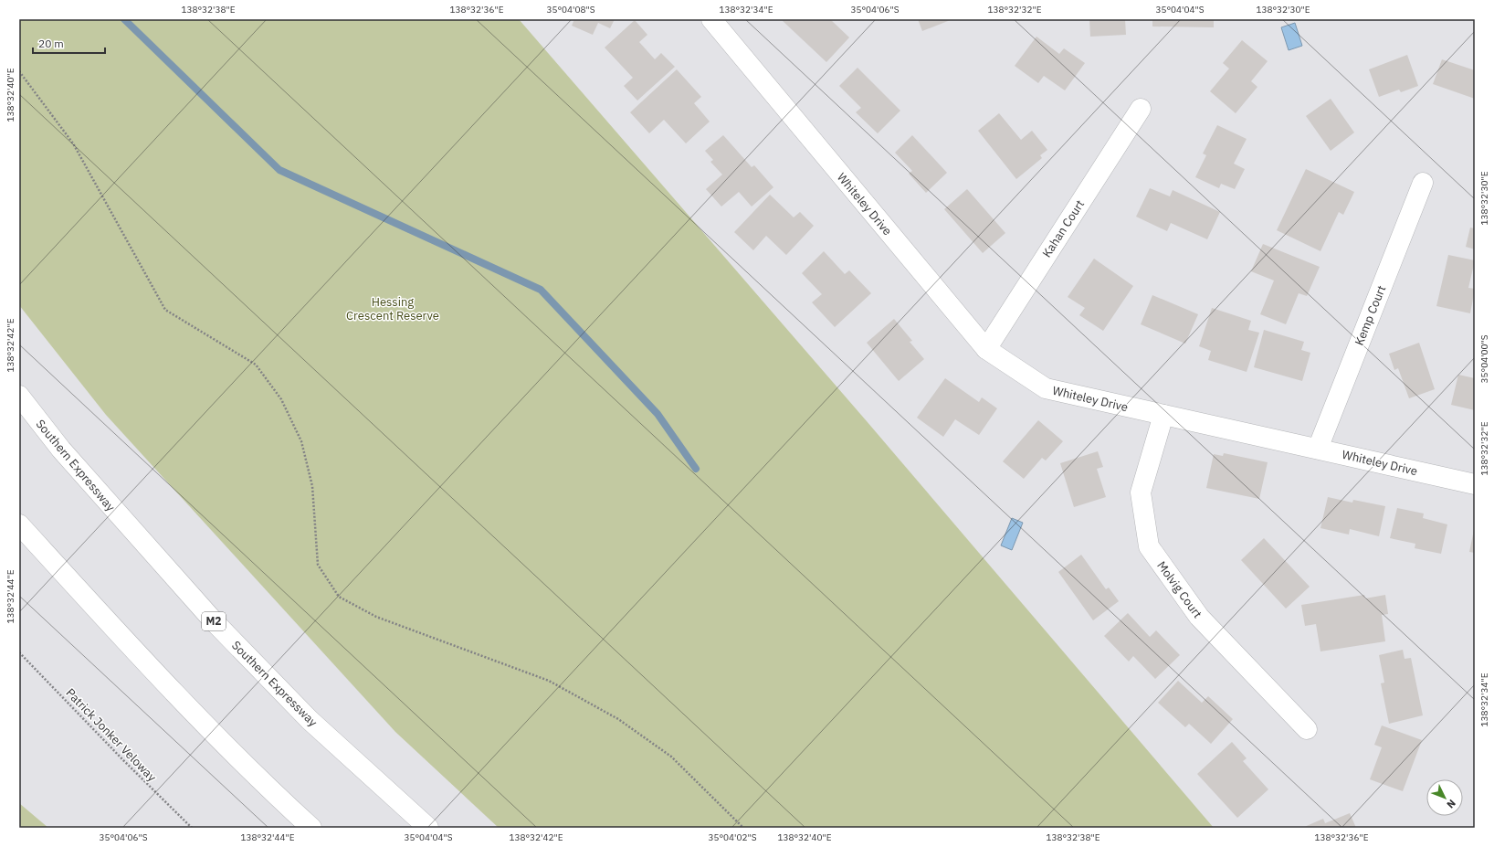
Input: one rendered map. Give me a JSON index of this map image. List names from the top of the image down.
{
  "streets": {
    "main road": [
      "Whiteley Drive",
      "Kahan Court",
      "Kemp Court",
      "Southern Expressway",
      "Molvig Court",
      "M2"
    ],
    "path": ["Patrick Jonker Veloway"]
  },
  "crossings": [
    ["Whiteley Drive", "Kahan Court"],
    ["Whiteley Drive", "Kemp Court"],
    ["Whiteley Drive", "Molvig Court"]
  ],
  "parks": ["Hessing Crescent Reserve"],
  "scale_bar": "20 m",
  "north": "bottom right",
  "coordinates": [
    "138°32'38\"E",
    "138°32'36\"E",
    "35°04'08\"S",
    "138°32'34\"E",
    "35°04'06\"S",
    "138°32'32\"E",
    "35°04'04\"S",
    "138°32'30\"E",
    "138°32'40\"E",
    "138°32'42\"E",
    "35°04'00\"S",
    "138°32'44\"E",
    "35°04'02\"S"
  ]
}
